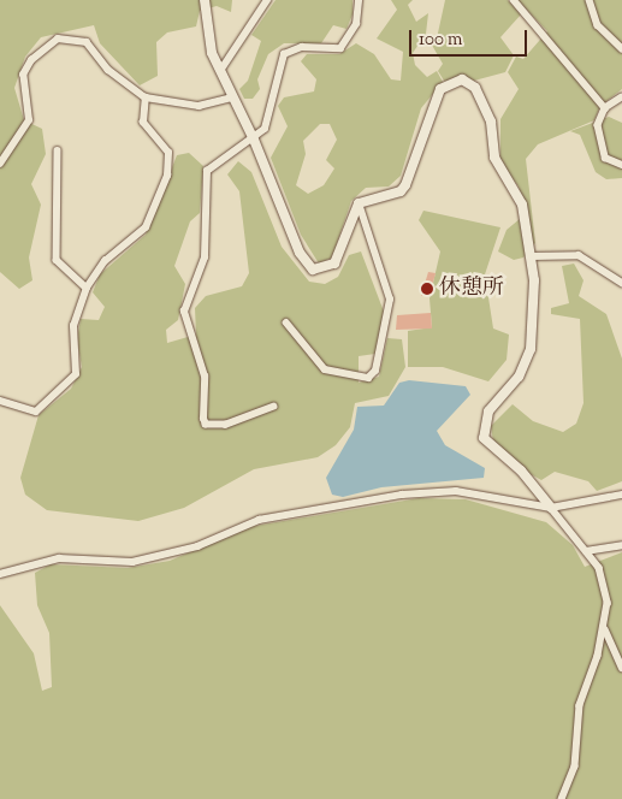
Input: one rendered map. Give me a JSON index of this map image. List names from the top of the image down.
{
  "places": ["休憩所"],
  "scale_bar": "100 m"
}
